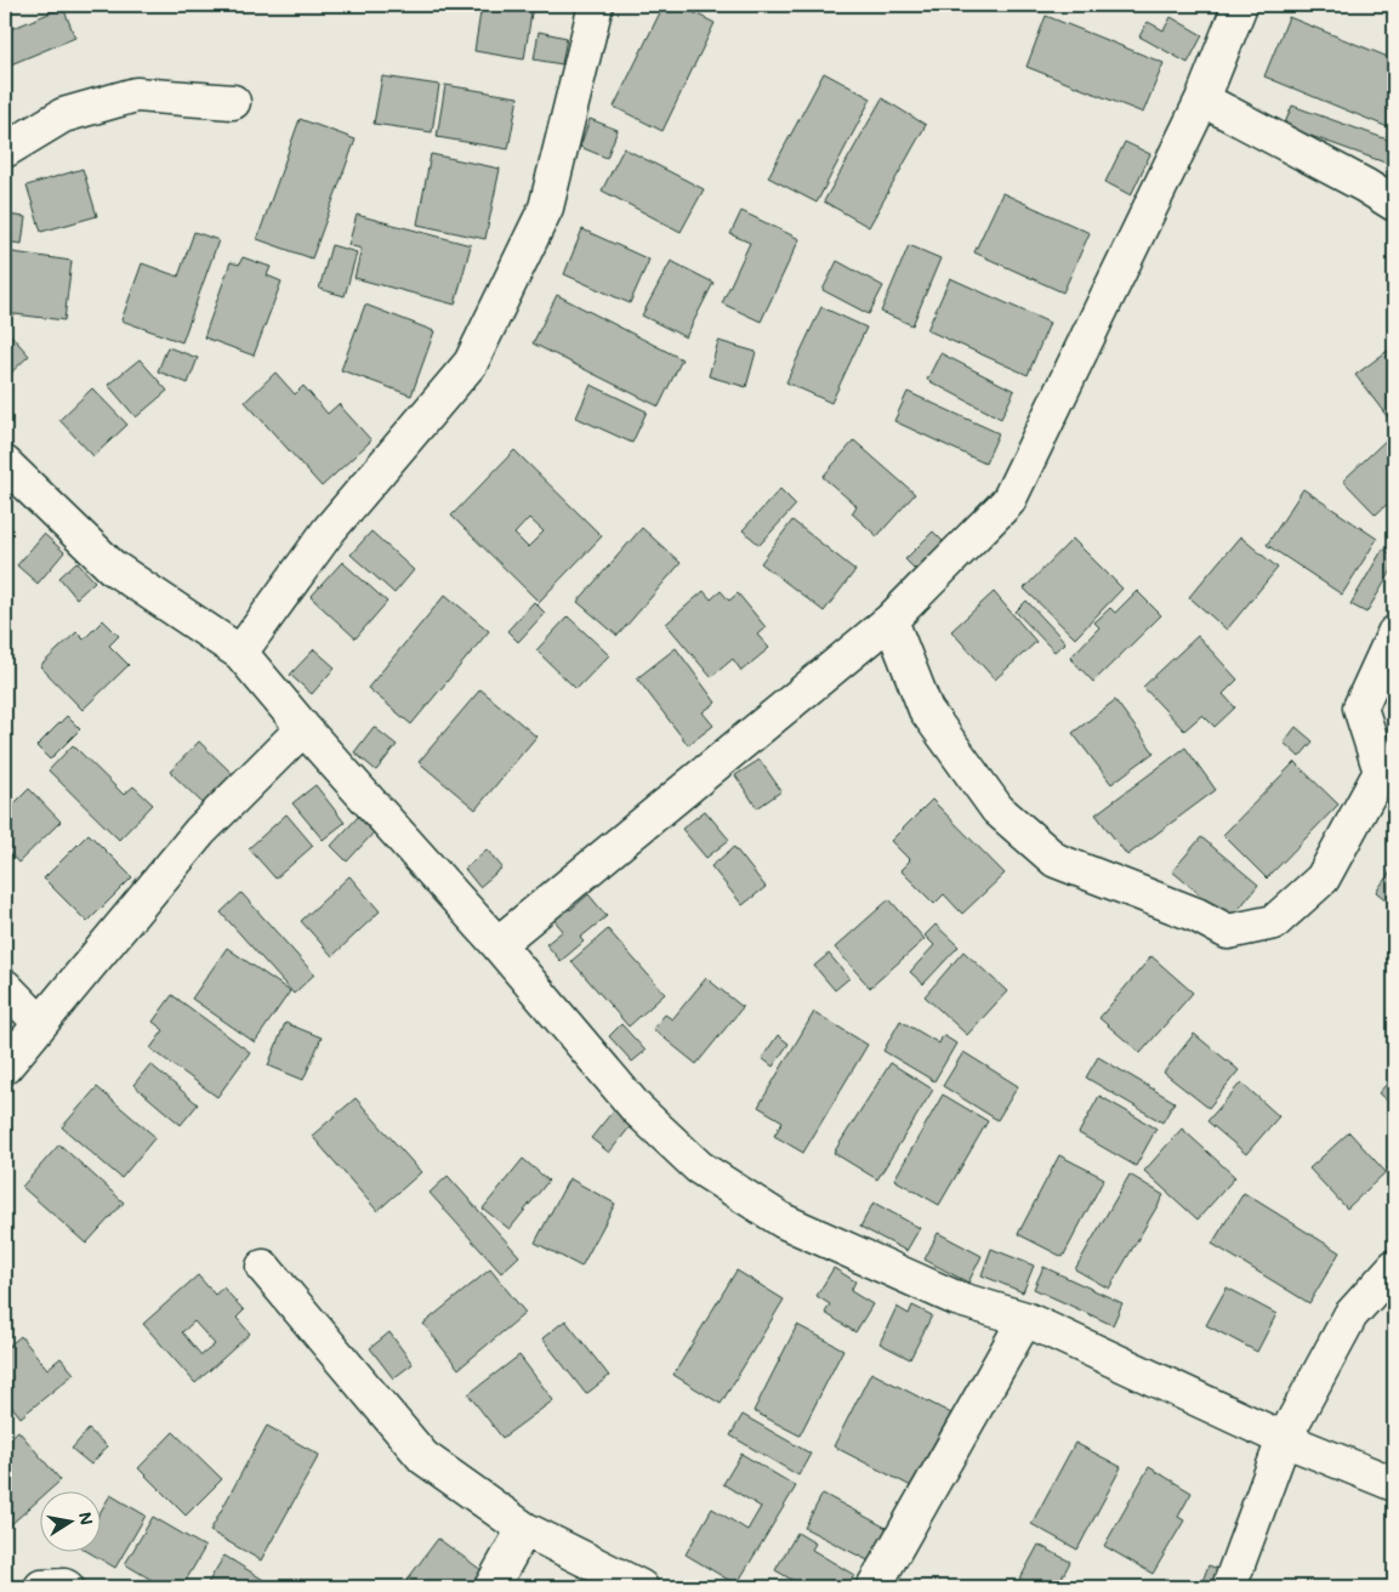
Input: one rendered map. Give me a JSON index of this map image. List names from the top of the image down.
{
  "north": "right"
}
